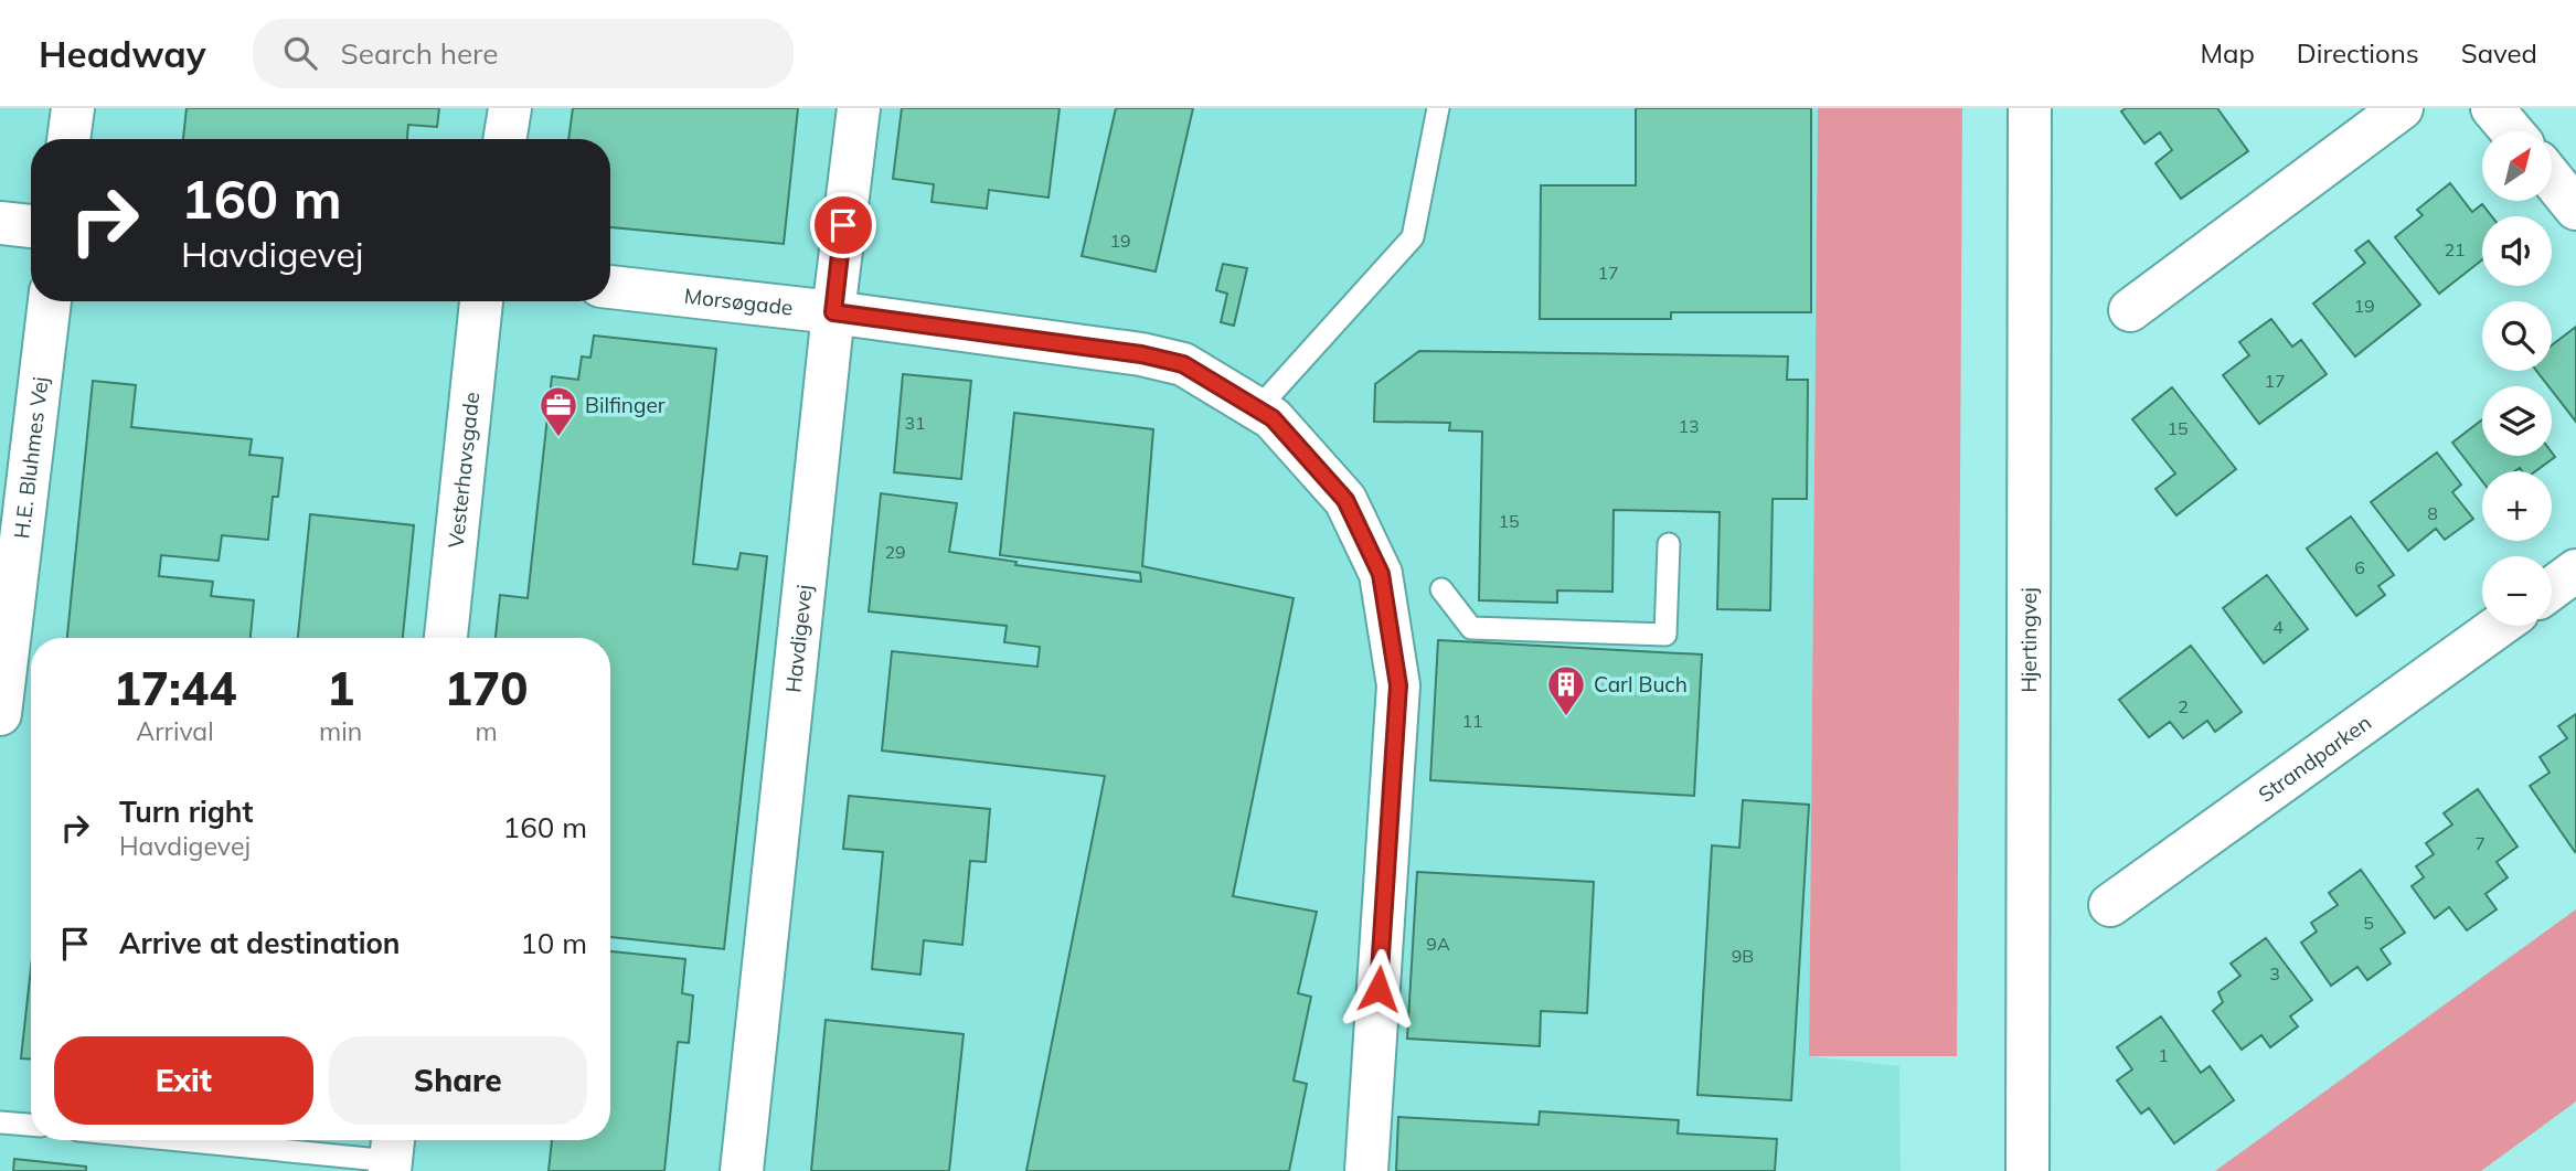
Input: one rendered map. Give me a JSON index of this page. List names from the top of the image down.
{
  "streets": {
    "street": [
      "Morsøgade",
      "H.E. Bluhmes Vej",
      "Vesterhavsgade",
      "Havdigevej",
      "Hjertingvej",
      "Strandparken"
    ]
  },
  "crossings": [
    ["Morsøgade", "Havdigevej"]
  ],
  "places": {
    "office": ["Bilfinger"],
    "building": ["Carl Buch"]
  },
  "house_numbers": [
    "19",
    "21",
    "17",
    "19",
    "17",
    "31",
    "13",
    "15",
    "8",
    "15",
    "29",
    "6",
    "4",
    "2",
    "11",
    "7",
    "5",
    "9A",
    "9B",
    "3",
    "1"
  ],
  "north": "top right",
  "page": {
    "header": "Headway",
    "search": "Search here",
    "nav": ["Map", "Directions", "Saved"],
    "map_buttons": ["+", "−"],
    "turn": ["160 m", "Havdigevej"],
    "eta": [
      "17:44",
      "Arrival",
      "1",
      "min",
      "170",
      "m"
    ],
    "list": [
      {
        "name": "Turn right",
        "note": "Havdigevej",
        "value": "160 m"
      },
      {
        "name": "Arrive at destination",
        "value": "10 m"
      }
    ],
    "buttons": ["Exit", "Share"]
  }
}
